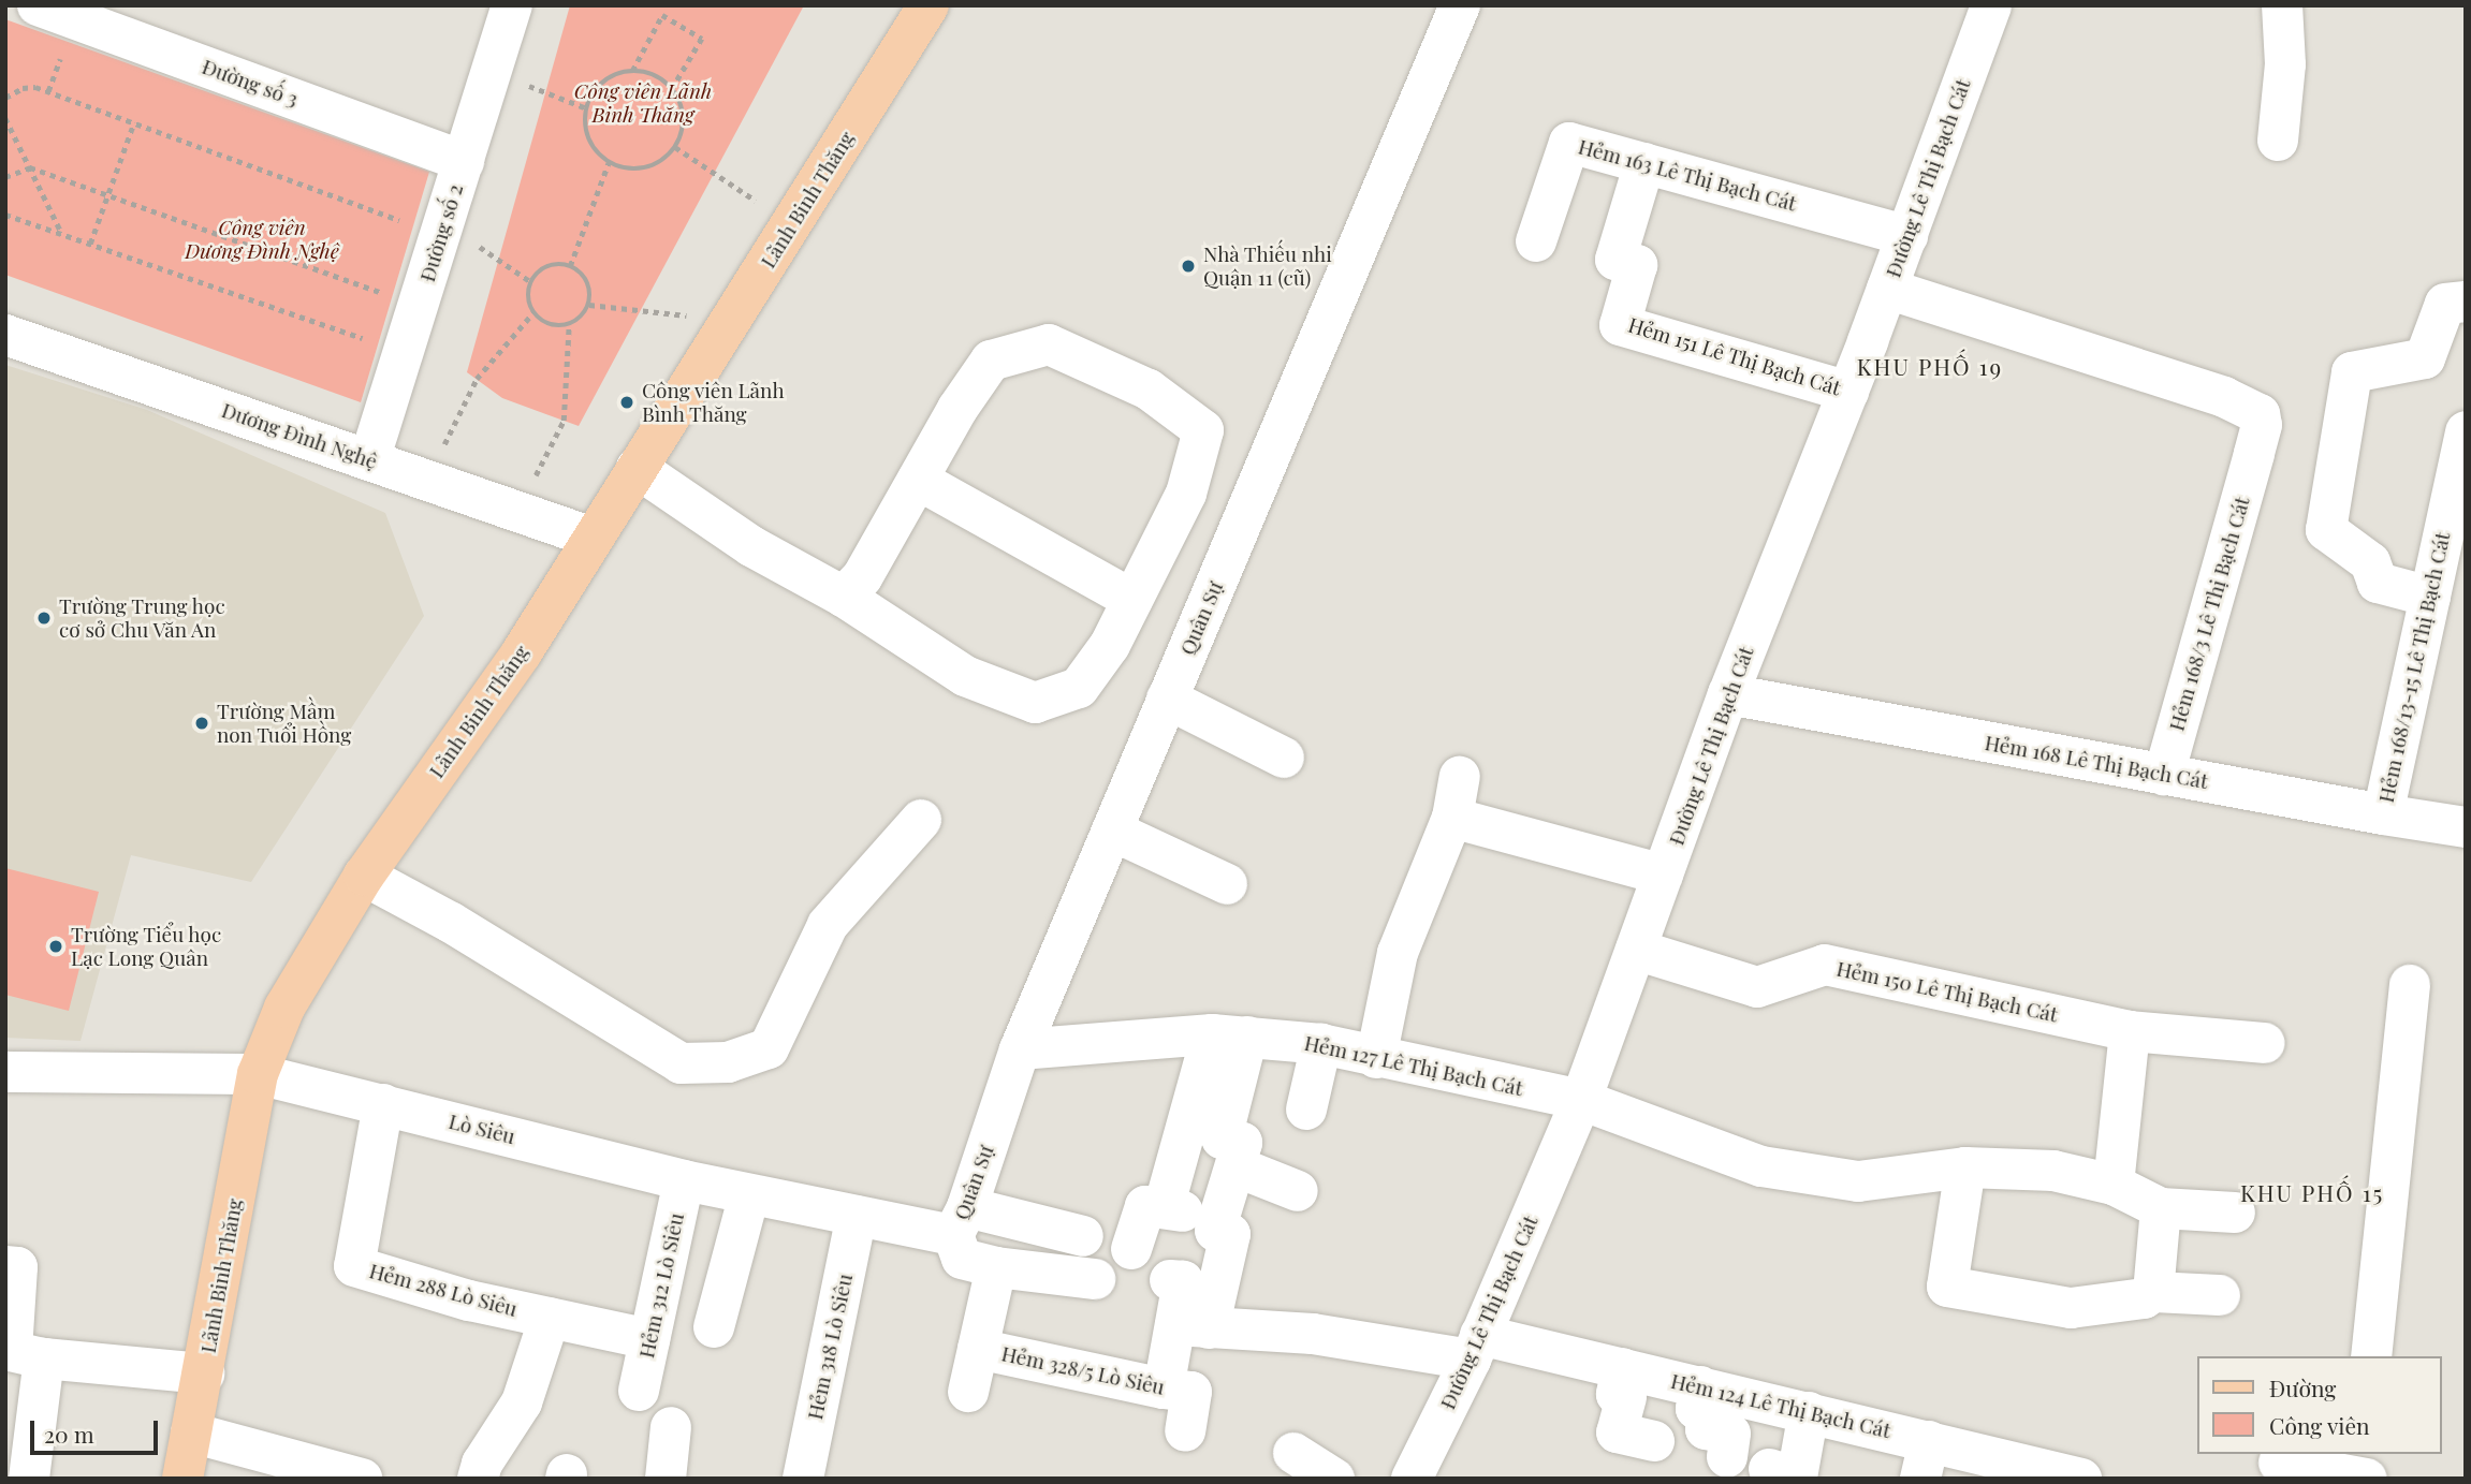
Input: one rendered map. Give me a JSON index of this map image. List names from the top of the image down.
{
  "streets": {
    "main road": ["Lãnh Binh Thăng"],
    "street": [
      "Đường số 3",
      "Hẻm 163 Lê Thị Bạch Cát",
      "Đường Lê Thị Bạch Cát",
      "Đường số 2",
      "Hẻm 151 Lê Thị Bạch Cát",
      "Dương Đình Nghệ",
      "Hẻm 168/3 Lê Thị Bạch Cát",
      "Quân Sự",
      "Hẻm 168/13-15 Lê Thị Bạch Cát",
      "Hẻm 168 Lê Thị Bạch Cát",
      "Hẻm 150 Lê Thị Bạch Cát",
      "Hẻm 127 Lê Thị Bạch Cát",
      "Lò Siêu",
      "Hẻm 312 Lò Siêu",
      "Hẻm 288 Lò Siêu",
      "Hẻm 318 Lò Siêu",
      "Hẻm 328/5 Lò Siêu",
      "Hẻm 124 Lê Thị Bạch Cát"
    ]
  },
  "crossings": [
    ["Đường số 3", "Đường số 2"],
    ["Hẻm 163 Lê Thị Bạch Cát", "Đường Lê Thị Bạch Cát"],
    ["Hẻm 163 Lê Thị Bạch Cát", "Hẻm 151 Lê Thị Bạch Cát"],
    ["Đường Lê Thị Bạch Cát", "Hẻm 151 Lê Thị Bạch Cát"],
    ["Đường Lê Thị Bạch Cát", "Hẻm 168/3 Lê Thị Bạch Cát"],
    ["Đường Lê Thị Bạch Cát", "Hẻm 168 Lê Thị Bạch Cát"],
    ["Đường Lê Thị Bạch Cát", "Hẻm 150 Lê Thị Bạch Cát"],
    ["Đường Lê Thị Bạch Cát", "Hẻm 127 Lê Thị Bạch Cát"],
    ["Đường Lê Thị Bạch Cát", "Hẻm 124 Lê Thị Bạch Cát"],
    ["Lãnh Binh Thăng", "Dương Đình Nghệ"],
    ["Lãnh Binh Thăng", "Lò Siêu"],
    ["Đường số 2", "Dương Đình Nghệ"],
    ["Hẻm 168/3 Lê Thị Bạch Cát", "Hẻm 168 Lê Thị Bạch Cát"],
    ["Quân Sự", "Hẻm 127 Lê Thị Bạch Cát"],
    ["Quân Sự", "Lò Siêu"],
    ["Hẻm 168/13-15 Lê Thị Bạch Cát", "Hẻm 168 Lê Thị Bạch Cát"],
    ["Lò Siêu", "Hẻm 312 Lò Siêu"],
    ["Lò Siêu", "Hẻm 288 Lò Siêu"],
    ["Lò Siêu", "Hẻm 318 Lò Siêu"],
    ["Hẻm 312 Lò Siêu", "Hẻm 288 Lò Siêu"]
  ],
  "districts": ["KHU PHỐ 19", "KHU PHỐ 15"],
  "parks": ["Công viên Lãnh Binh Thăng", "Công viên Dương Đình Nghệ"],
  "places": [
    "Nhà Thiếu nhi Quận 11 (cũ)",
    "Công viên Lãnh Bình Thăng",
    "Trường Trung học cơ sở Chu Văn An",
    "Trường Mầm non Tuổi Hồng",
    "Trường Tiểu học Lạc Long Quân"
  ],
  "legend": ["Đường", "Công viên"],
  "scale_bar": "20 m"
}
